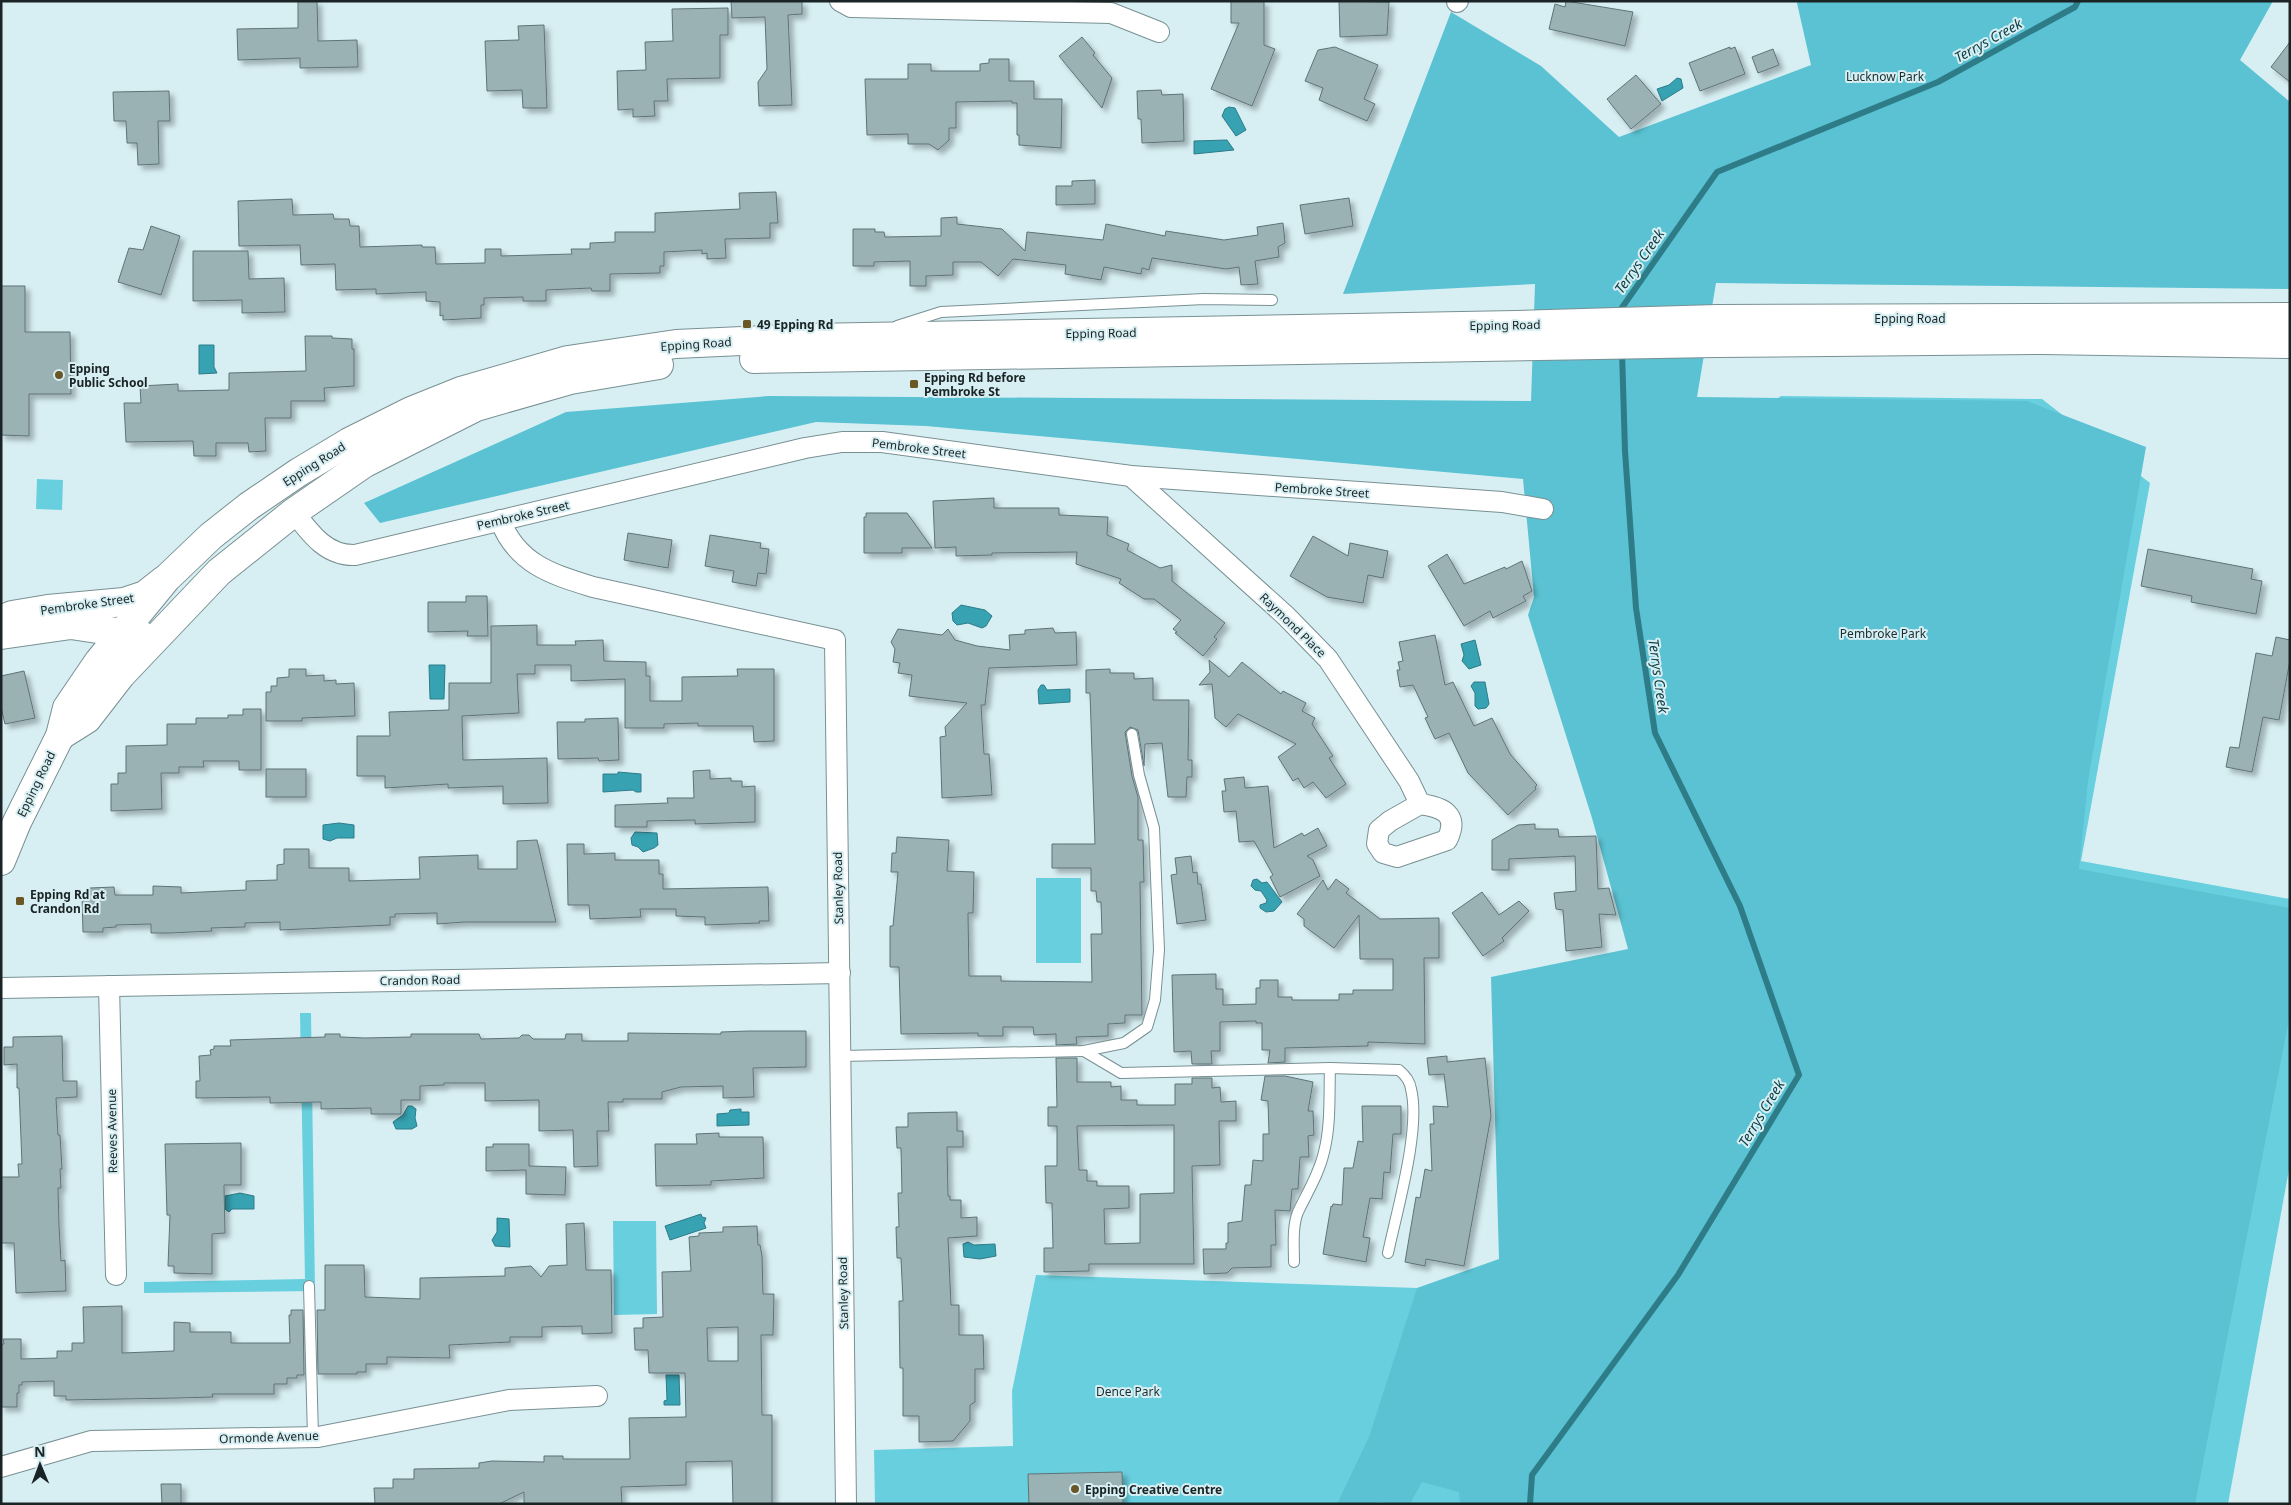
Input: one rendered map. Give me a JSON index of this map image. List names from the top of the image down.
{
  "streets": {
    "main road": ["Epping Road", "Pembroke Street"],
    "street": [
      "Raymond Place",
      "Stanley Road",
      "Crandon Road",
      "Reeves Avenue",
      "Ormonde Avenue"
    ]
  },
  "crossings": [
    ["Epping Road", "Pembroke Street"],
    ["Pembroke Street", "Raymond Place"],
    ["Pembroke Street", "Stanley Road"],
    ["Stanley Road", "Crandon Road"],
    ["Crandon Road", "Reeves Avenue"]
  ],
  "water": ["Terrys Creek"],
  "parks": ["Lucknow Park", "Pembroke Park", "Dence Park"],
  "places": {
    "transit": ["49 Epping Rd", "Epping Rd before Pembroke St", "Epping Rd at Crandon Rd"],
    "other": ["Epping Public School", "Epping Creative Centre"]
  },
  "north": "top"
}
